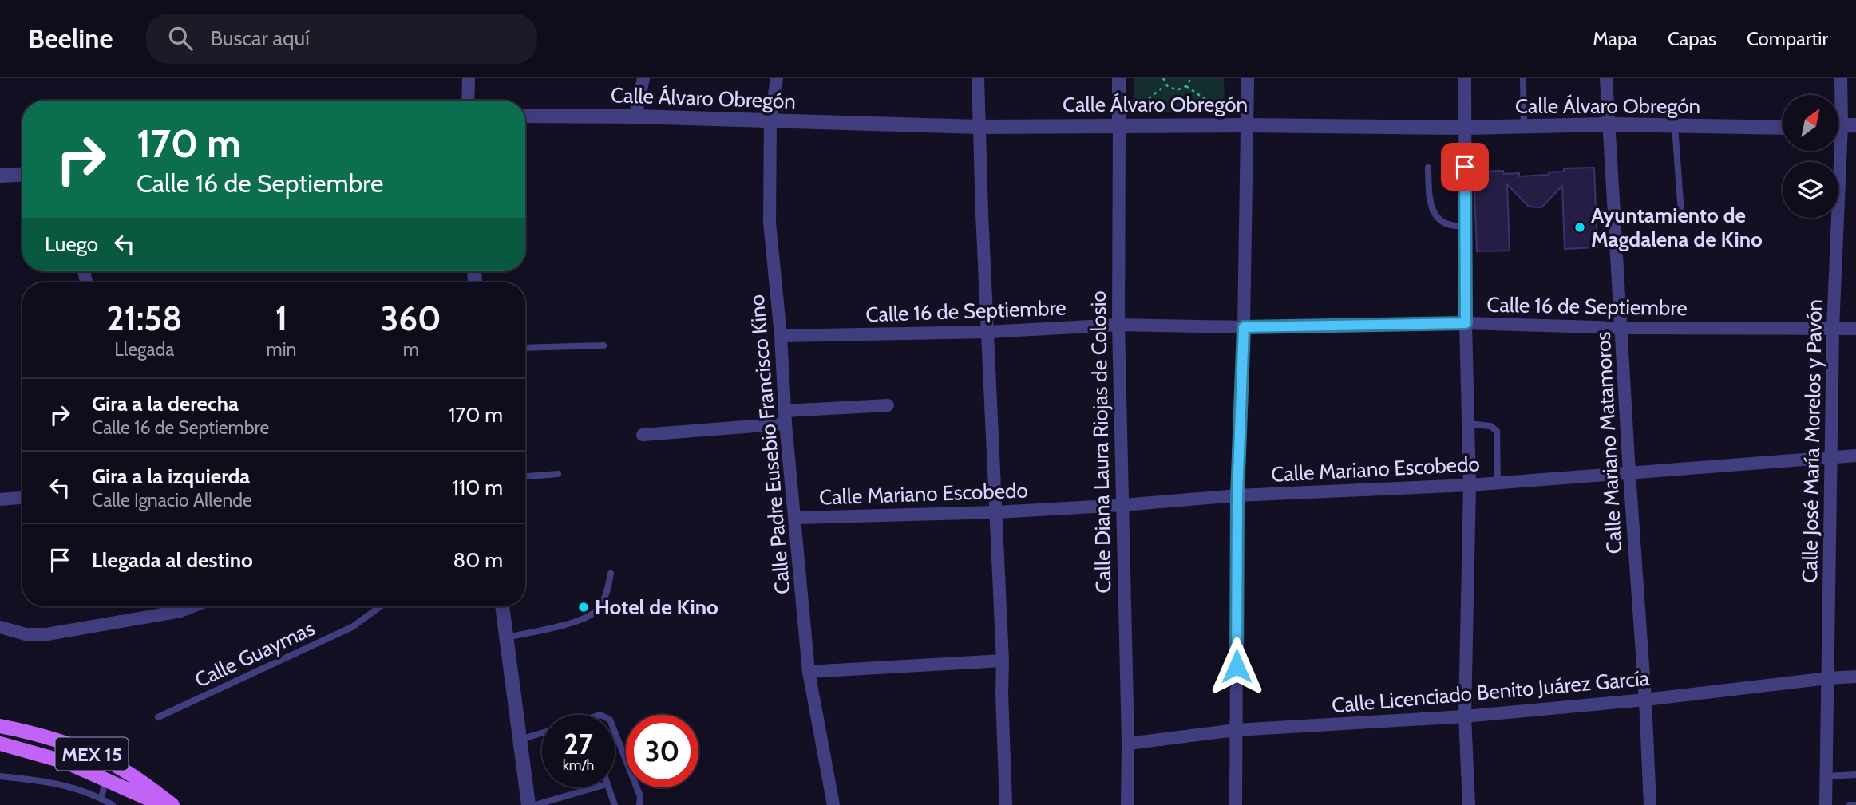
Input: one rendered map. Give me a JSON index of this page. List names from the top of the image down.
{
  "streets": {
    "main road": ["MEX 15"],
    "street": [
      "Calle Álvaro Obregón",
      "Calle 16 de Septiembre",
      "Calle José María Morelos y Pavón",
      "Calle Diana Laura Riojas de Colosio",
      "Calle Mariano Matamoros",
      "Calle Padre Eusebio Francisco Kino",
      "Calle Mariano Escobedo",
      "Calle Licenciado Benito Juárez García"
    ],
    "lane": ["Calle Guaymas"]
  },
  "crossings": [
    ["Calle Álvaro Obregón", "Calle Diana Laura Riojas de Colosio"],
    ["Calle Álvaro Obregón", "Calle Mariano Matamoros"],
    ["Calle Álvaro Obregón", "Calle Padre Eusebio Francisco Kino"],
    ["Calle 16 de Septiembre", "Calle José María Morelos y Pavón"],
    ["Calle 16 de Septiembre", "Calle Diana Laura Riojas de Colosio"],
    ["Calle 16 de Septiembre", "Calle Mariano Matamoros"],
    ["Calle 16 de Septiembre", "Calle Padre Eusebio Francisco Kino"],
    ["Calle José María Morelos y Pavón", "Calle Mariano Escobedo"],
    ["Calle José María Morelos y Pavón", "Calle Licenciado Benito Juárez García"],
    ["Calle Diana Laura Riojas de Colosio", "Calle Mariano Escobedo"],
    ["Calle Diana Laura Riojas de Colosio", "Calle Licenciado Benito Juárez García"],
    ["Calle Mariano Matamoros", "Calle Mariano Escobedo"],
    ["Calle Mariano Matamoros", "Calle Licenciado Benito Juárez García"],
    ["Calle Padre Eusebio Francisco Kino", "Calle Mariano Escobedo"]
  ],
  "places": ["Ayuntamiento de Magdalena de Kino", "Hotel de Kino"],
  "north": "top right",
  "page": {
    "header": "Beeline",
    "search": "Buscar aquí",
    "nav": ["Mapa", "Capas", "Compartir"],
    "turn": ["170 m", "Calle 16 de Septiembre"],
    "then": "Luego",
    "eta": [
      "21:58",
      "Llegada",
      "1",
      "min",
      "360",
      "m"
    ],
    "list": [
      {
        "name": "Gira a la derecha",
        "note": "Calle 16 de Septiembre",
        "value": "170 m"
      },
      {
        "name": "Gira a la izquierda",
        "note": "Calle Ignacio Allende",
        "value": "110 m"
      },
      {
        "name": "Llegada al destino",
        "value": "80 m"
      }
    ],
    "speed": "27 km/h",
    "limit": "30"
  }
}
